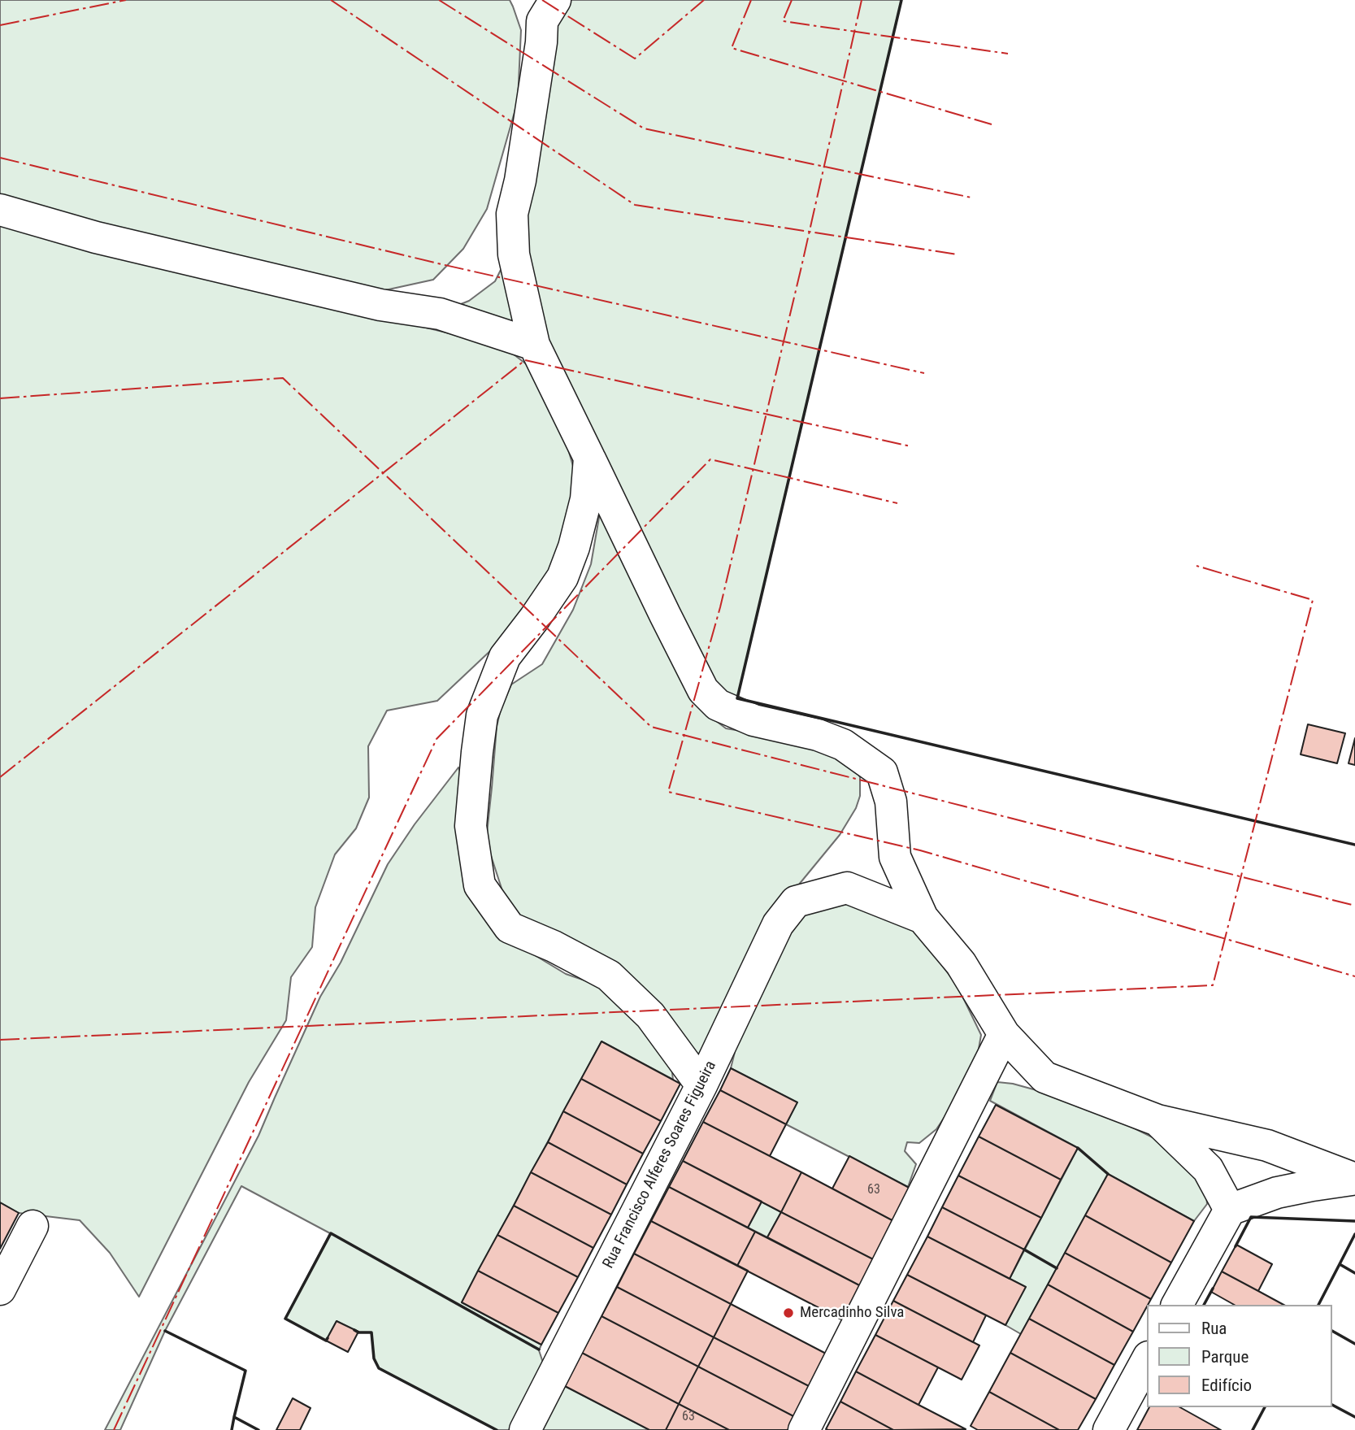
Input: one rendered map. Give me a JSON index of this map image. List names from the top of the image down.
{
  "streets": {
    "street": ["Rua Francisco Alferes Soares Figueira"]
  },
  "places": ["Mercadinho Silva"],
  "house_numbers": ["63", "63"],
  "legend": ["Rua", "Parque", "Edifício"]
}
